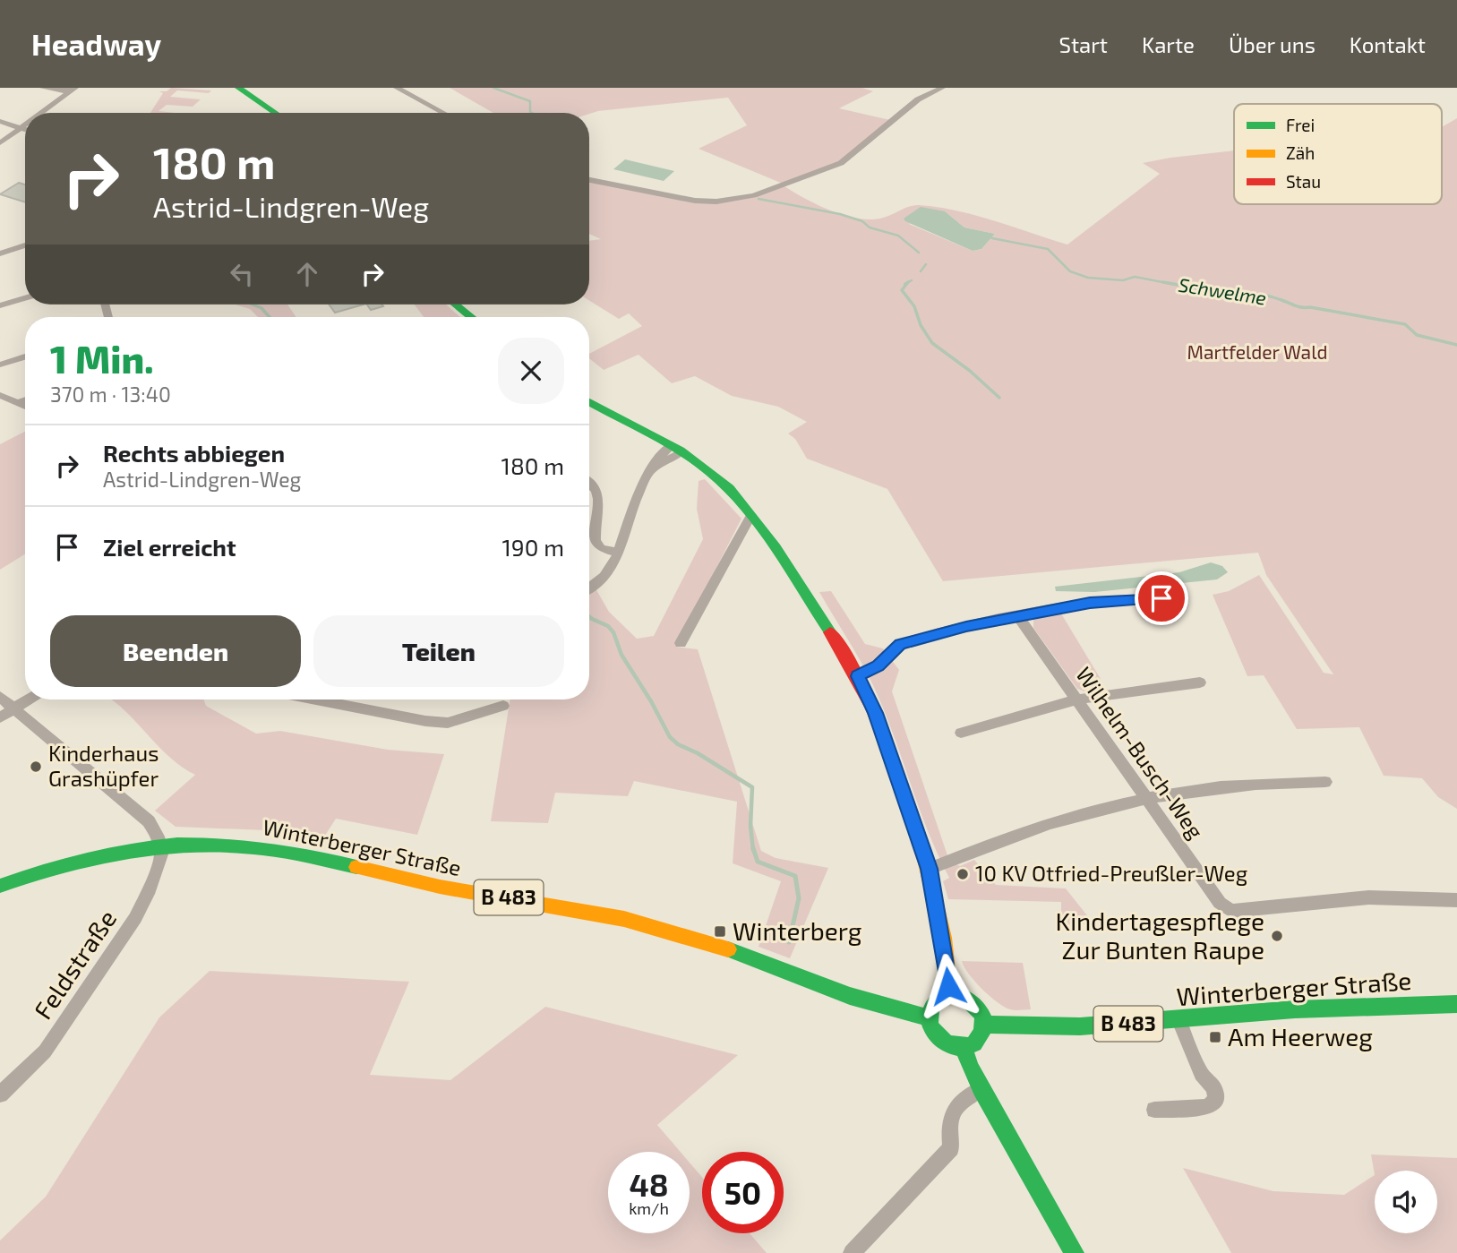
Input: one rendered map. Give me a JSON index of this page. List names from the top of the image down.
{
  "streets": {
    "main road": ["Winterberger Straße", "B 483"],
    "street": ["Wilhelm-Busch-Weg", "Feldstraße"]
  },
  "crossings": [
    ["Winterberger Straße", "Feldstraße"]
  ],
  "water": ["Schwelme"],
  "parks": ["Martfelder Wald"],
  "places": {
    "other": ["Kinderhaus Grashüpfer", "10 KV Otfried-Preußler-Weg", "Kindertagespflege Zur Bunten Raupe"],
    "transit": ["Winterberg", "Am Heerweg"]
  },
  "legend": ["Frei", "Zäh", "Stau"],
  "page": {
    "header": "Headway",
    "nav": [
      "Start",
      "Karte",
      "Über uns",
      "Kontakt"
    ],
    "turn": ["180 m", "Astrid-Lindgren-Weg"],
    "heading": ["1 Min.", "370 m · 13:40"],
    "list": [
      {
        "name": "Rechts abbiegen",
        "note": "Astrid-Lindgren-Weg",
        "value": "180 m"
      },
      {
        "name": "Ziel erreicht",
        "value": "190 m"
      }
    ],
    "buttons": ["Beenden", "Teilen"],
    "speed": "48 km/h",
    "limit": "50"
  }
}
